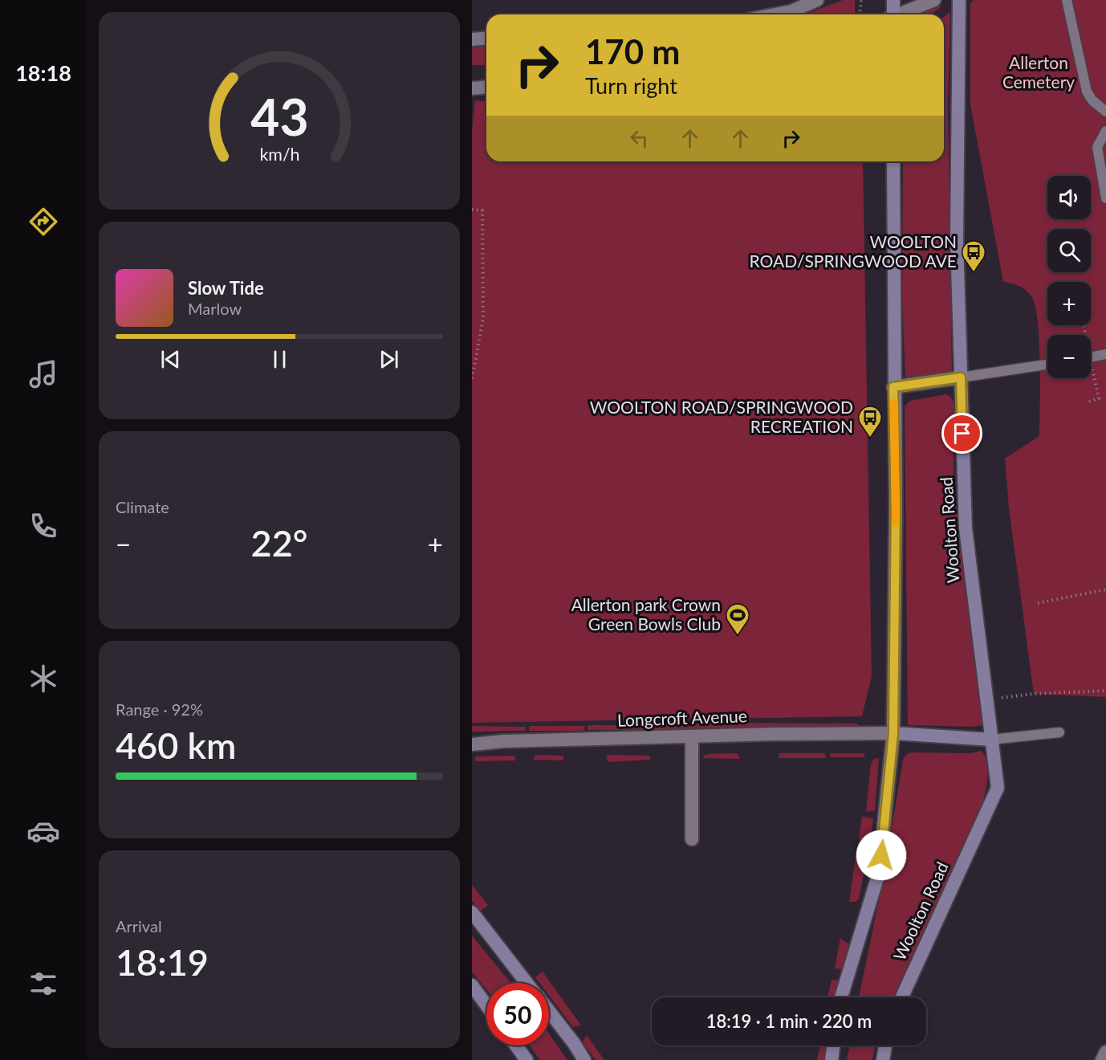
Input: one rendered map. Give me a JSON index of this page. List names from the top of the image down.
{
  "streets": {
    "main road": ["Woolton Road"],
    "street": ["Longcroft Avenue"]
  },
  "parks": ["Allerton Cemetery"],
  "places": {
    "bus stop": ["WOOLTON ROAD/SPRINGWOOD AVE", "WOOLTON ROAD/SPRINGWOOD RECREATION"],
    "sports": ["Allerton park Crown Green Bowls Club"]
  },
  "page": {
    "tabs": "18:18",
    "turn": ["170 m", "Turn right"],
    "map_buttons": ["+", "−"],
    "song": ["Slow Tide", "Marlow"],
    "tile": [
      "Climate",
      ["Range · 92%", "460 km"],
      ["Arrival", "18:19"]
    ],
    "heat": ["−", "22°", "+"],
    "limit": "50",
    "trip": "18:19 · 1 min · 220 m",
    "gauge": ["43", "km/h"]
  }
}
